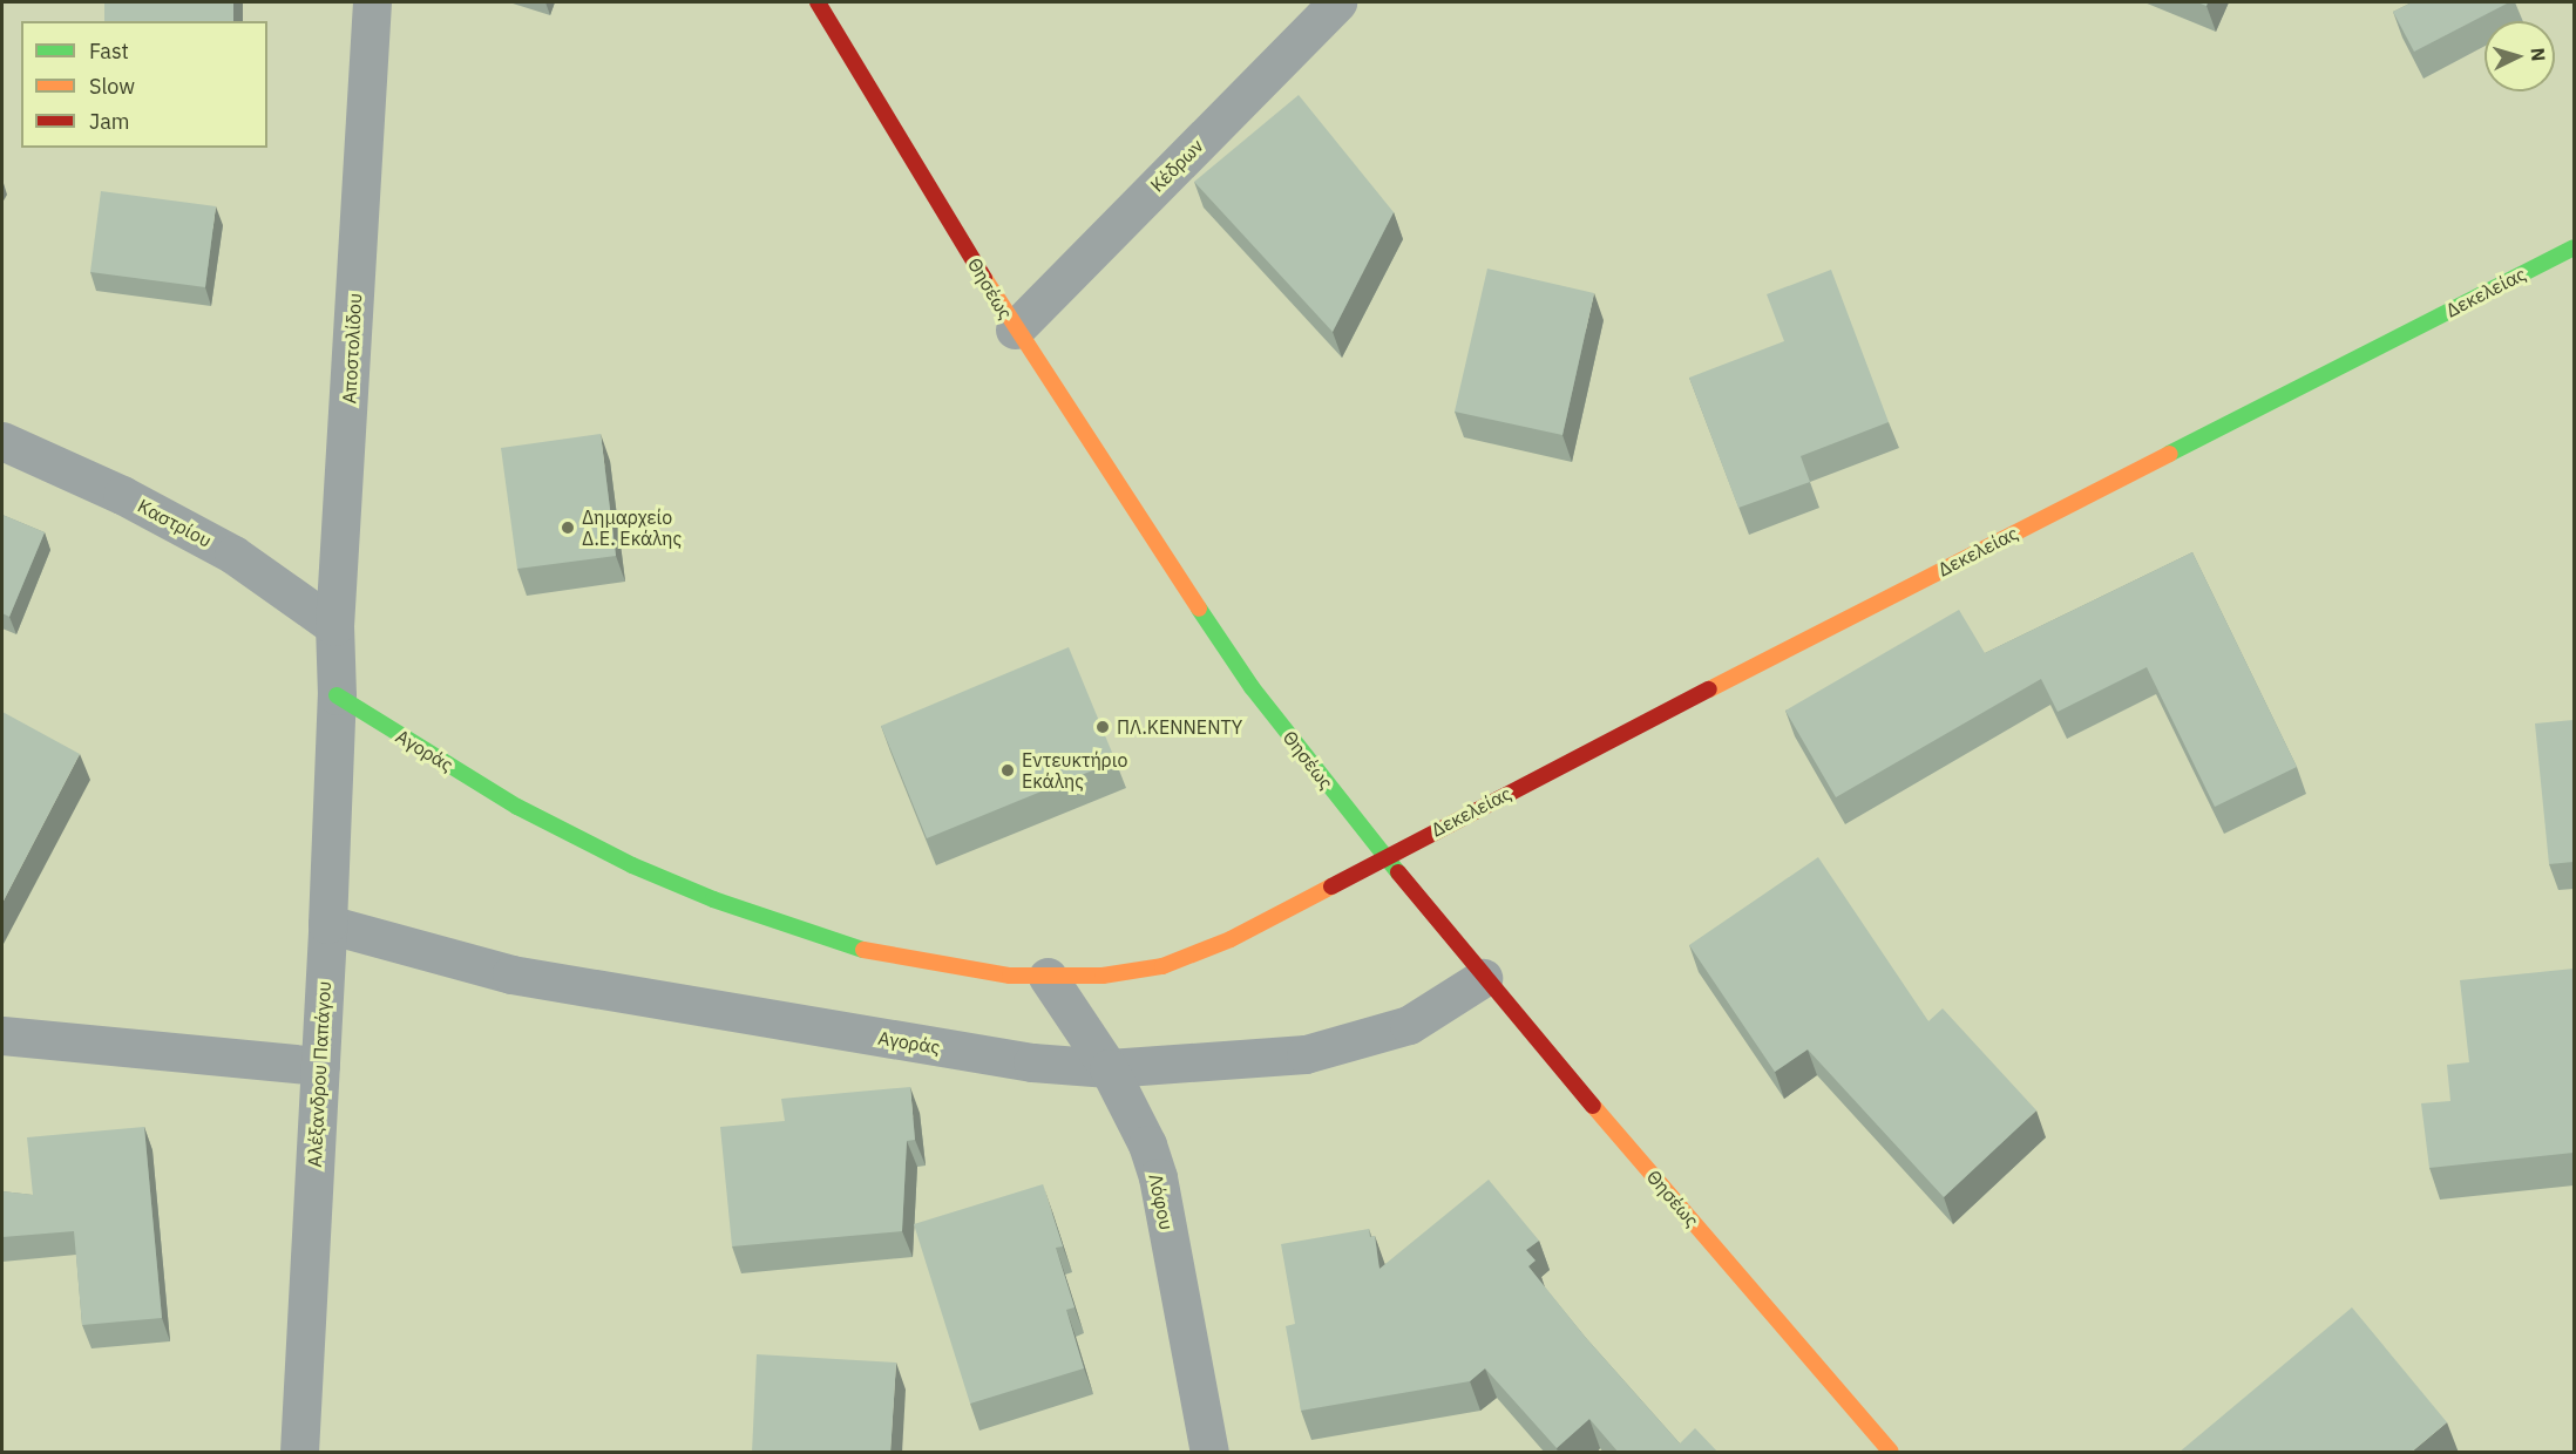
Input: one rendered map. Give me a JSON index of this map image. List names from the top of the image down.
{
  "streets": {
    "street": [
      "Κέδρων",
      "Θησέως",
      "Δεκελείας",
      "Αποστολίδου",
      "Καστρίου",
      "Αγοράς",
      "Αλέξανδρου Παπάγου",
      "Λόφου"
    ]
  },
  "crossings": [
    ["Κέδρων", "Θησέως"],
    ["Θησέως", "Δεκελείας"],
    ["Θησέως", "Αγοράς"],
    ["Δεκελείας", "Αγοράς"],
    ["Αποστολίδου", "Καστρίου"],
    ["Αποστολίδου", "Αγοράς"],
    ["Αποστολίδου", "Αλέξανδρου Παπάγου"],
    ["Αγοράς", "Αλέξανδρου Παπάγου"],
    ["Αγοράς", "Λόφου"]
  ],
  "places": ["Δημαρχείο Δ.Ε. Εκάλης", "ΠΛ.ΚΕΝΝΕΝΤΥ", "Εντευκτήριο Εκάλης"],
  "legend": ["Fast", "Slow", "Jam"],
  "north": "right"
}
